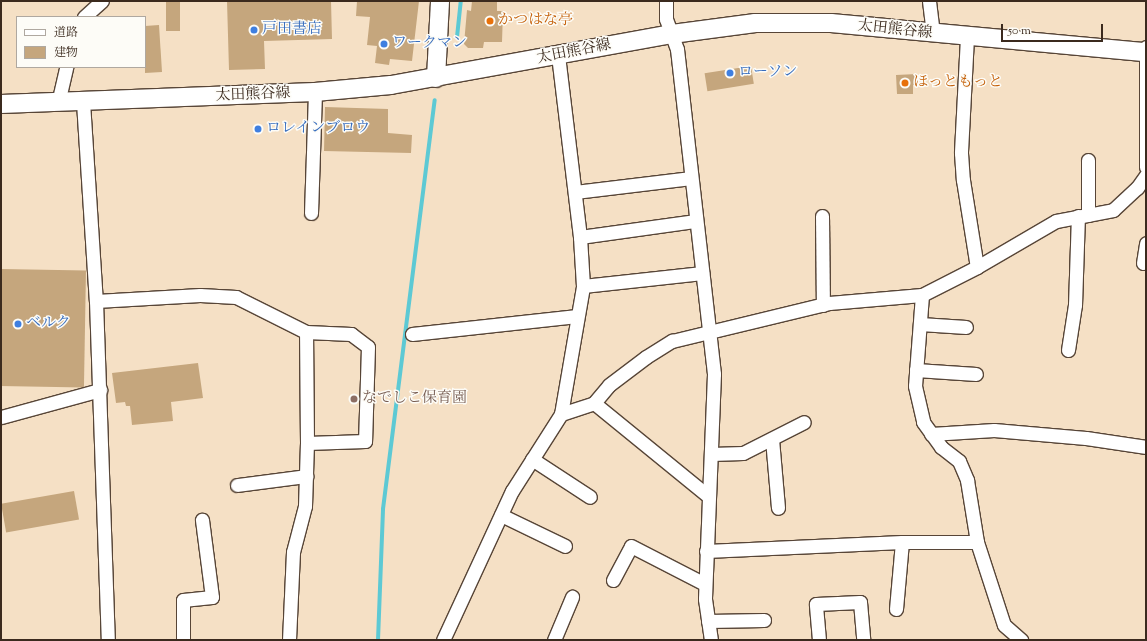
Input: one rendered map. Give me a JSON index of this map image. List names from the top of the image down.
{
  "streets": {
    "main road": ["太田熊谷線"]
  },
  "places": [
    "かつはな亭",
    "戸田書店",
    "ワークマン",
    "ローソン",
    "ほっともっと",
    "ロレインブロウ",
    "ベルク",
    "なでしこ保育園"
  ],
  "legend": ["道路", "建物"],
  "scale_bar": "50 m"
}
